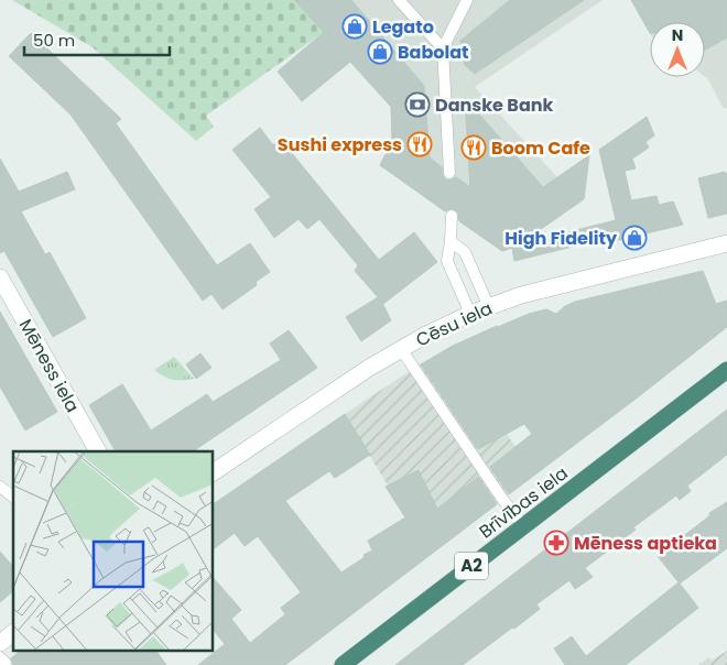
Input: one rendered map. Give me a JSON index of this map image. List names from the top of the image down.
{
  "streets": {
    "highway": ["Brīvības iela", "A2"],
    "street": ["Cēsu iela", "Mēness iela"]
  },
  "places": {
    "shop": ["Legato", "Babolat", "High Fidelity"],
    "bank": ["Danske Bank"],
    "restaurant": ["Sushi express", "Boom Cafe"],
    "pharmacy": ["Mēness aptieka"]
  },
  "scale_bar": "50 m",
  "north": "top"
}
